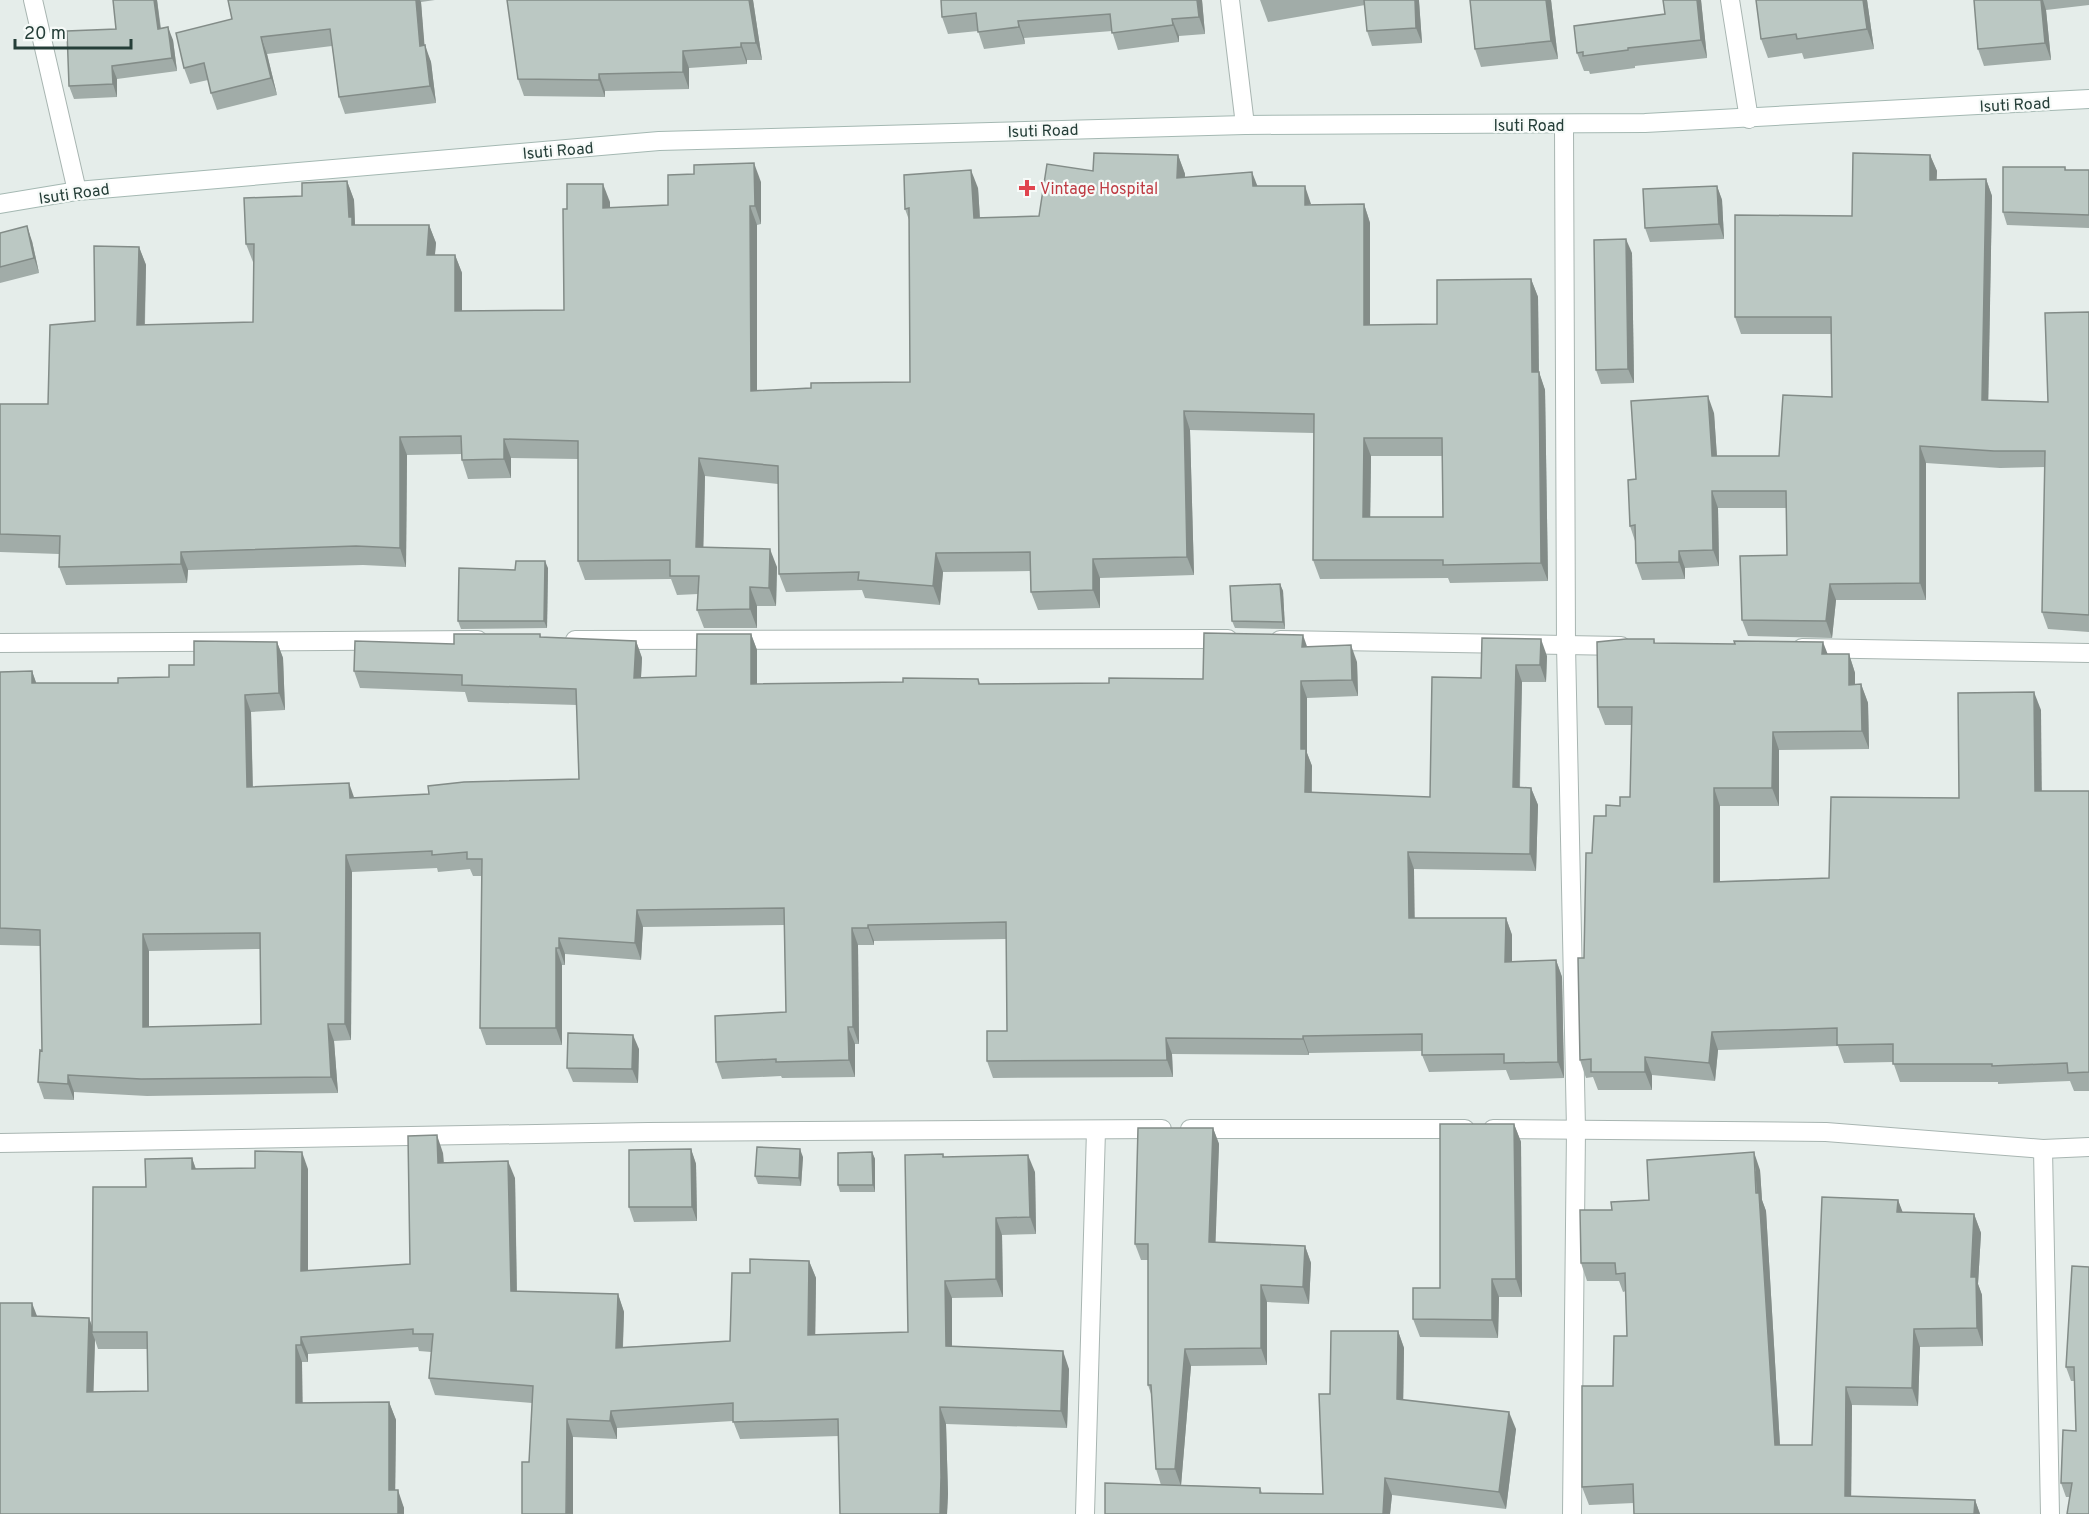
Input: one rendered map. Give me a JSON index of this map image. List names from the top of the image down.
{
  "streets": {
    "street": ["Isuti Road"]
  },
  "places": {
    "health": ["Vintage Hospital"]
  },
  "scale_bar": "20 m"
}
